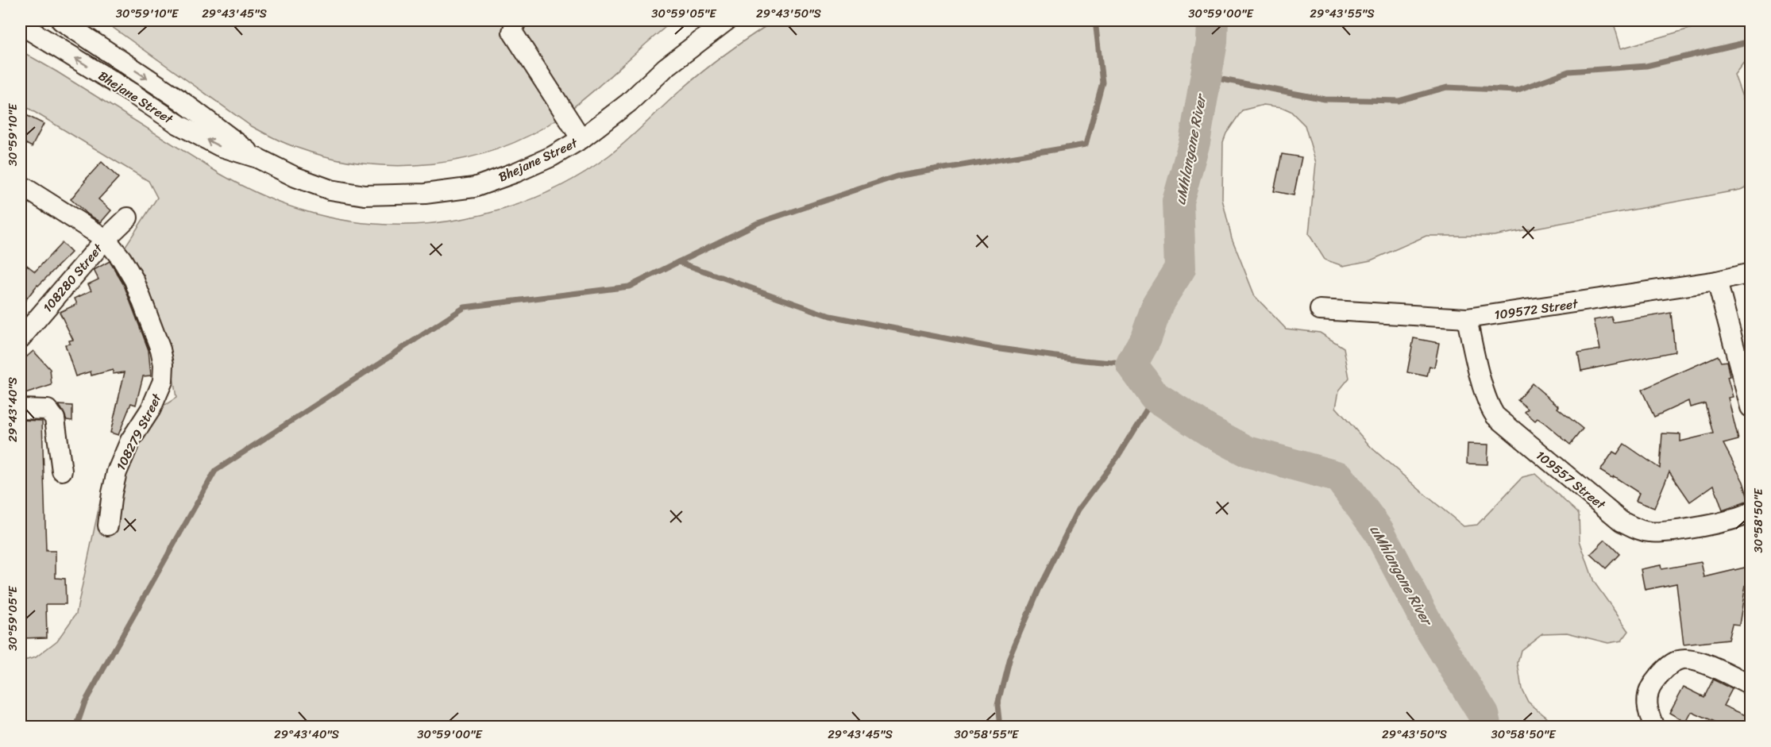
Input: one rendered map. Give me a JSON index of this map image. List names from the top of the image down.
{
  "streets": {
    "street": [
      "Bhejane Street",
      "108280 Street",
      "109572 Street",
      "108279 Street",
      "109557 Street"
    ]
  },
  "crossings": [
    ["108280 Street", "108279 Street"],
    ["109572 Street", "109557 Street"]
  ],
  "water": ["uMhlangane River"],
  "coordinates": [
    "30°59'10\"E",
    "29°43'45\"S",
    "30°59'05\"E",
    "29°43'50\"S",
    "30°59'00\"E",
    "29°43'55\"S",
    "29°43'40\"S",
    "30°58'50\"E",
    "30°58'55\"E"
  ]
}
